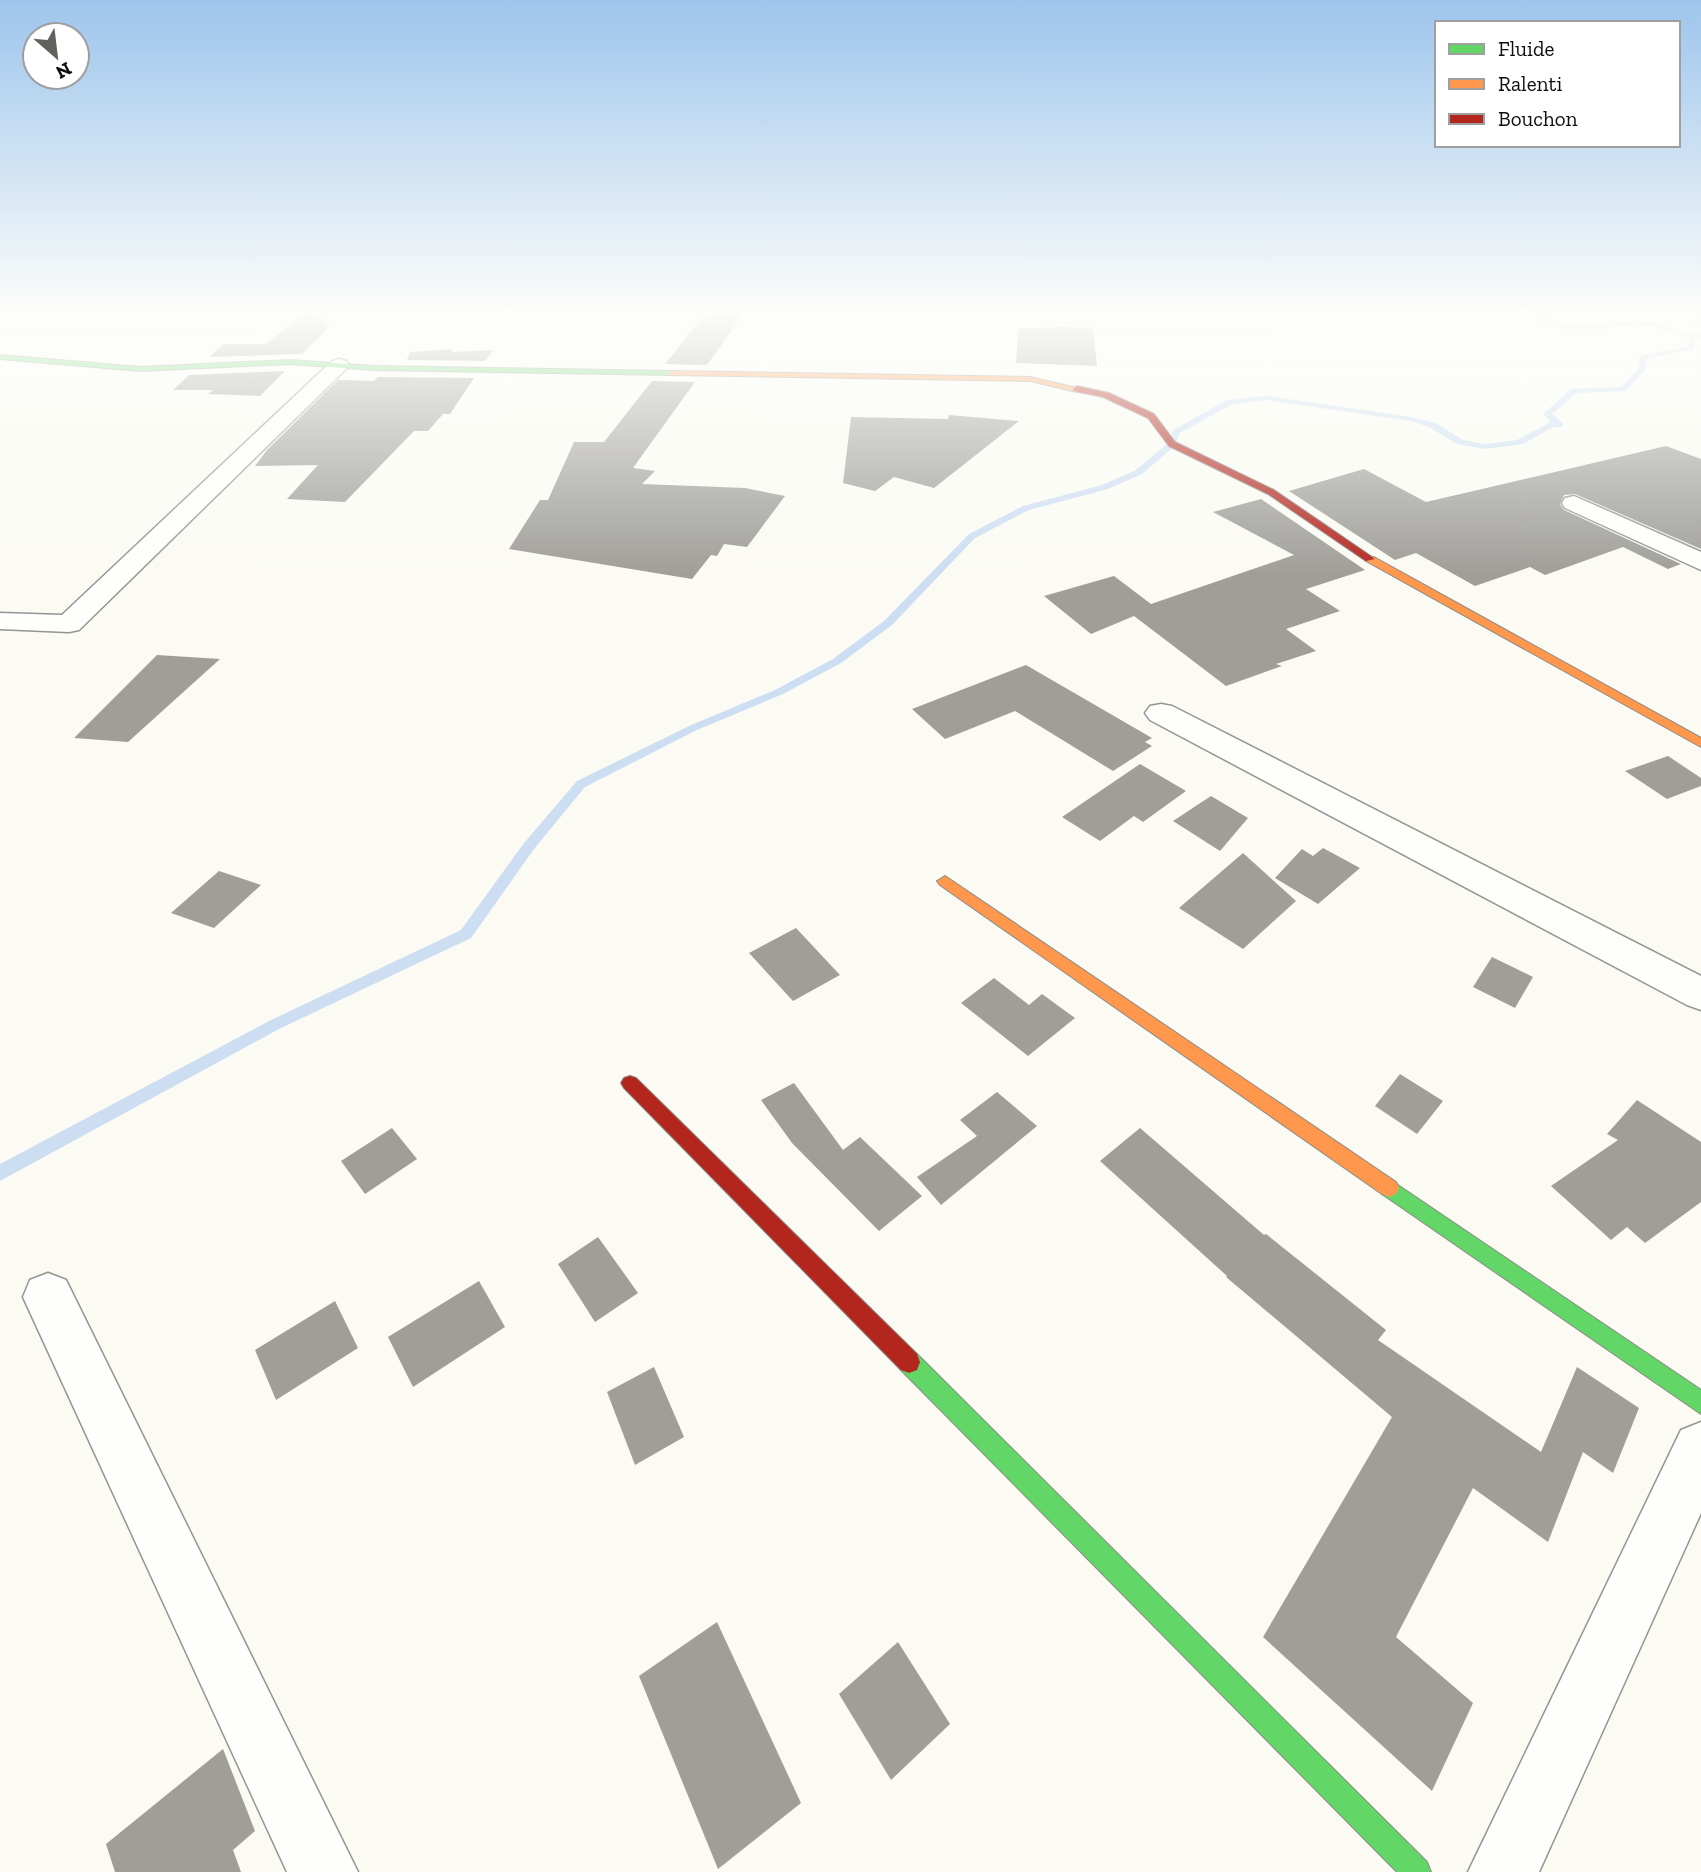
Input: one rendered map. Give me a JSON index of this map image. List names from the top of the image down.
{
  "legend": ["Fluide", "Ralenti", "Bouchon"],
  "north": "bottom right"
}
